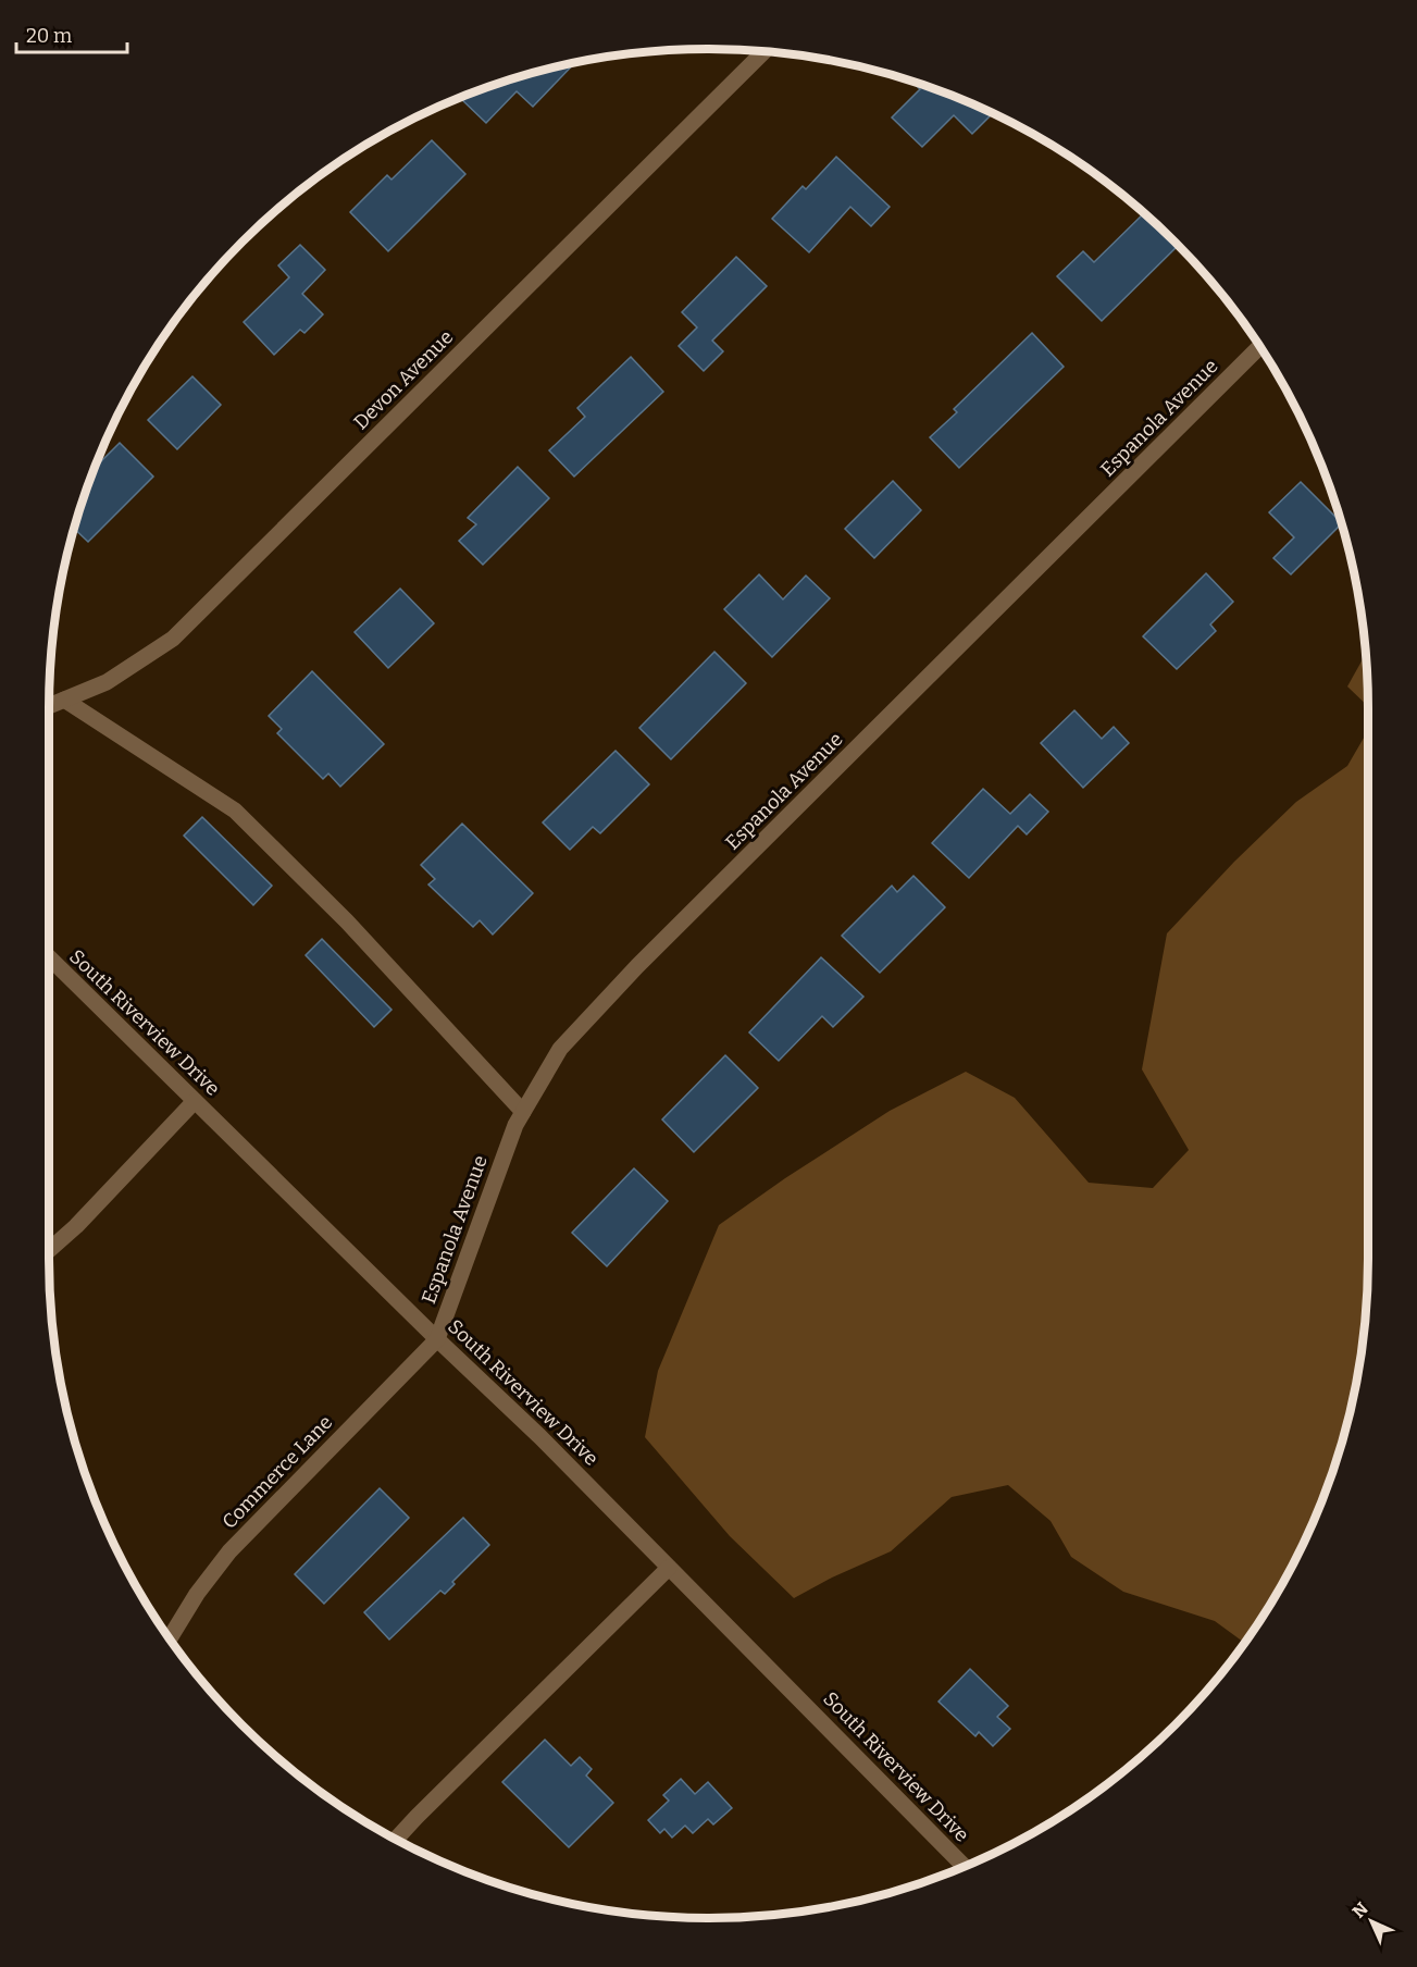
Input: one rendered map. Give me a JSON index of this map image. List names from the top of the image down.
{
  "streets": {
    "street": [
      "Devon Avenue",
      "Espanola Avenue",
      "South Riverview Drive",
      "Commerce Lane"
    ]
  },
  "crossings": [
    ["Espanola Avenue", "South Riverview Drive"],
    ["Espanola Avenue", "Commerce Lane"],
    ["South Riverview Drive", "Commerce Lane"]
  ],
  "scale_bar": "20 m",
  "north": "top left"
}
